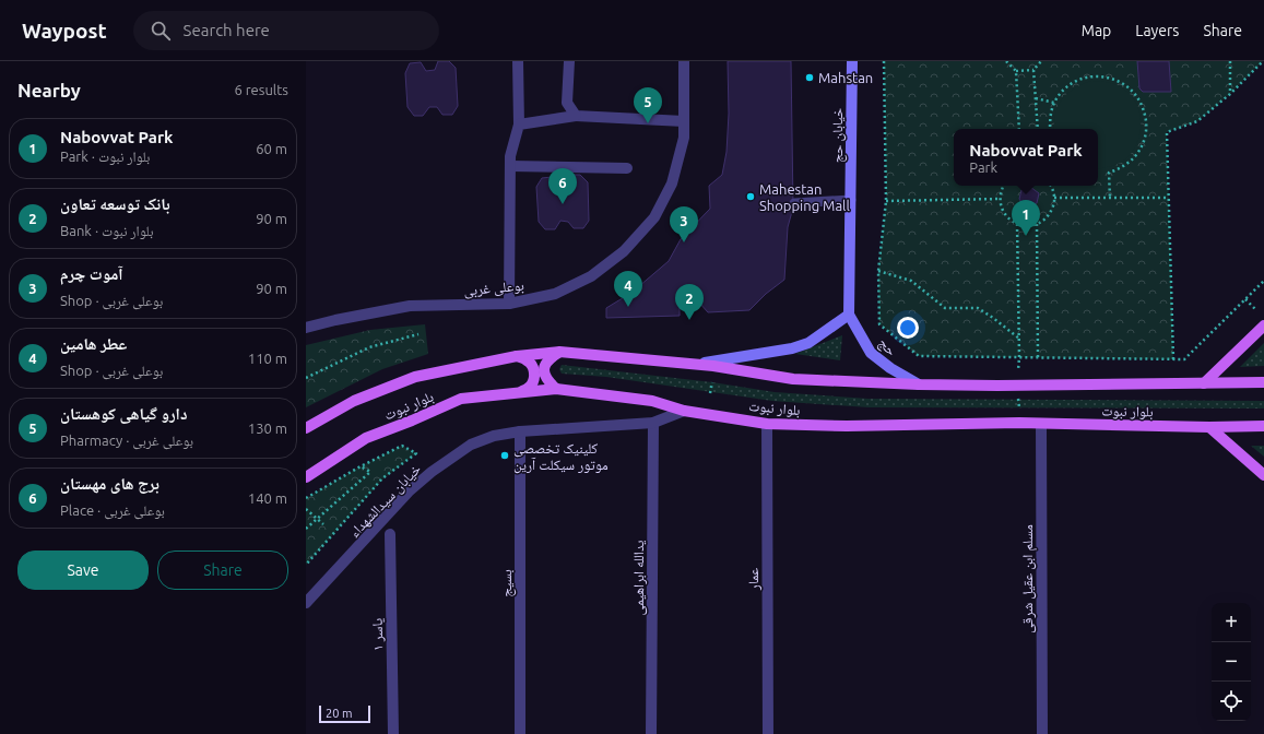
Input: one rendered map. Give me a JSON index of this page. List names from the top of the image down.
{
  "streets": {
    "main road": ["خیابان حج", "حج", "بلوار نبوت"],
    "street": [
      "بوعلی غربی",
      "خیابان سیدالشهداء",
      "یدالله ابراهیمی",
      "عمار",
      "مسلم ابن عقیل شرقی",
      "بسیج",
      "یاسر ۱"
    ]
  },
  "crossings": [
    ["خیابان حج", "حج"],
    ["حج", "بلوار نبوت"],
    ["بلوار نبوت", "خیابان سیدالشهداء"],
    ["بلوار نبوت", "عمار"],
    ["بلوار نبوت", "مسلم ابن عقیل شرقی"],
    ["خیابان سیدالشهداء", "یدالله ابراهیمی"],
    ["خیابان سیدالشهداء", "بسیج"]
  ],
  "places": ["Mahstan", "Mahestan Shopping Mall", "کلینیک تخصصی موتور سیکلت آرین"],
  "scale_bar": "20 m",
  "page": {
    "header": "Waypost",
    "search": "Search here",
    "nav": ["Map", "Layers", "Share"],
    "heading": ["Nearby", "6 results"],
    "pins": [
      "5",
      "6",
      "1",
      "3",
      "4",
      "2"
    ],
    "list": [
      {
        "mark": "1",
        "name": "Nabovvat Park",
        "note": "Park · بلوار نبوت",
        "value": "60 m"
      },
      {
        "mark": "2",
        "name": "بانک توسعه تعاون",
        "note": "Bank · بلوار نبوت",
        "value": "90 m"
      },
      {
        "mark": "3",
        "name": "آموت چرم",
        "note": "Shop · بوعلی غربی",
        "value": "90 m"
      },
      {
        "mark": "4",
        "name": "عطر هامین",
        "note": "Shop · بوعلی غربی",
        "value": "110 m"
      },
      {
        "mark": "5",
        "name": "دارو گیاهی کوهستان",
        "note": "Pharmacy · بوعلی غربی",
        "value": "130 m"
      },
      {
        "mark": "6",
        "name": "برج های مهستان",
        "note": "Place · بوعلی غربی",
        "value": "140 m"
      }
    ],
    "popup": ["Nabovvat Park", "Park"],
    "buttons": ["Save", "Share"],
    "map_buttons": ["+", "−"],
    "scale": "20 m"
  }
}
